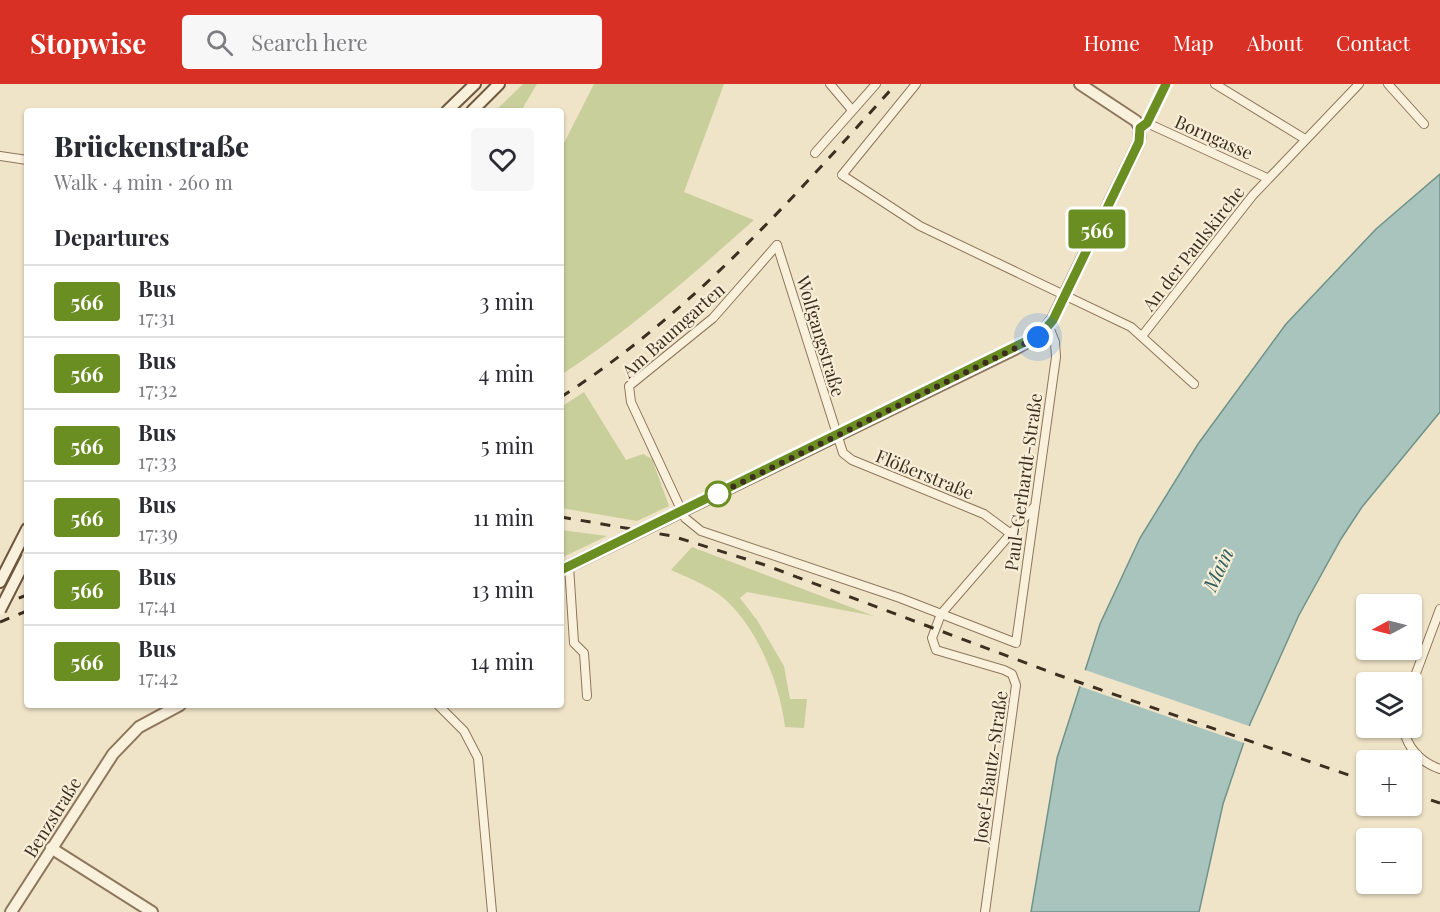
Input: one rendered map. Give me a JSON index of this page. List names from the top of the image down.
{
  "streets": {
    "street": [
      "Borngasse",
      "An der Paulskirche",
      "Am Baumgarten",
      "Wolfgangstraße",
      "Flößerstraße",
      "Paul-Gerhardt-Straße",
      "Josef-Bautz-Straße",
      "Benzstraße"
    ]
  },
  "crossings": [
    ["Borngasse", "An der Paulskirche"],
    ["Am Baumgarten", "Wolfgangstraße"],
    ["Wolfgangstraße", "Flößerstraße"],
    ["Paul-Gerhardt-Straße", "Josef-Bautz-Straße"]
  ],
  "water": ["Main"],
  "lines": ["bus line 566"],
  "north": "left",
  "page": {
    "header": "Stopwise",
    "search": "Search here",
    "nav": [
      "Home",
      "Map",
      "About",
      "Contact"
    ],
    "on_map": "566",
    "heading": [
      ["Brückenstraße", "Walk · 4 min · 260 m"],
      "Departures"
    ],
    "list": [
      {
        "mark": "566",
        "name": "Bus",
        "note": "17:31",
        "value": "3 min"
      },
      {
        "mark": "566",
        "name": "Bus",
        "note": "17:32",
        "value": "4 min"
      },
      {
        "mark": "566",
        "name": "Bus",
        "note": "17:33",
        "value": "5 min"
      },
      {
        "mark": "566",
        "name": "Bus",
        "note": "17:39",
        "value": "11 min"
      },
      {
        "mark": "566",
        "name": "Bus",
        "note": "17:41",
        "value": "13 min"
      },
      {
        "mark": "566",
        "name": "Bus",
        "note": "17:42",
        "value": "14 min"
      }
    ],
    "map_buttons": ["+", "−"]
  }
}
